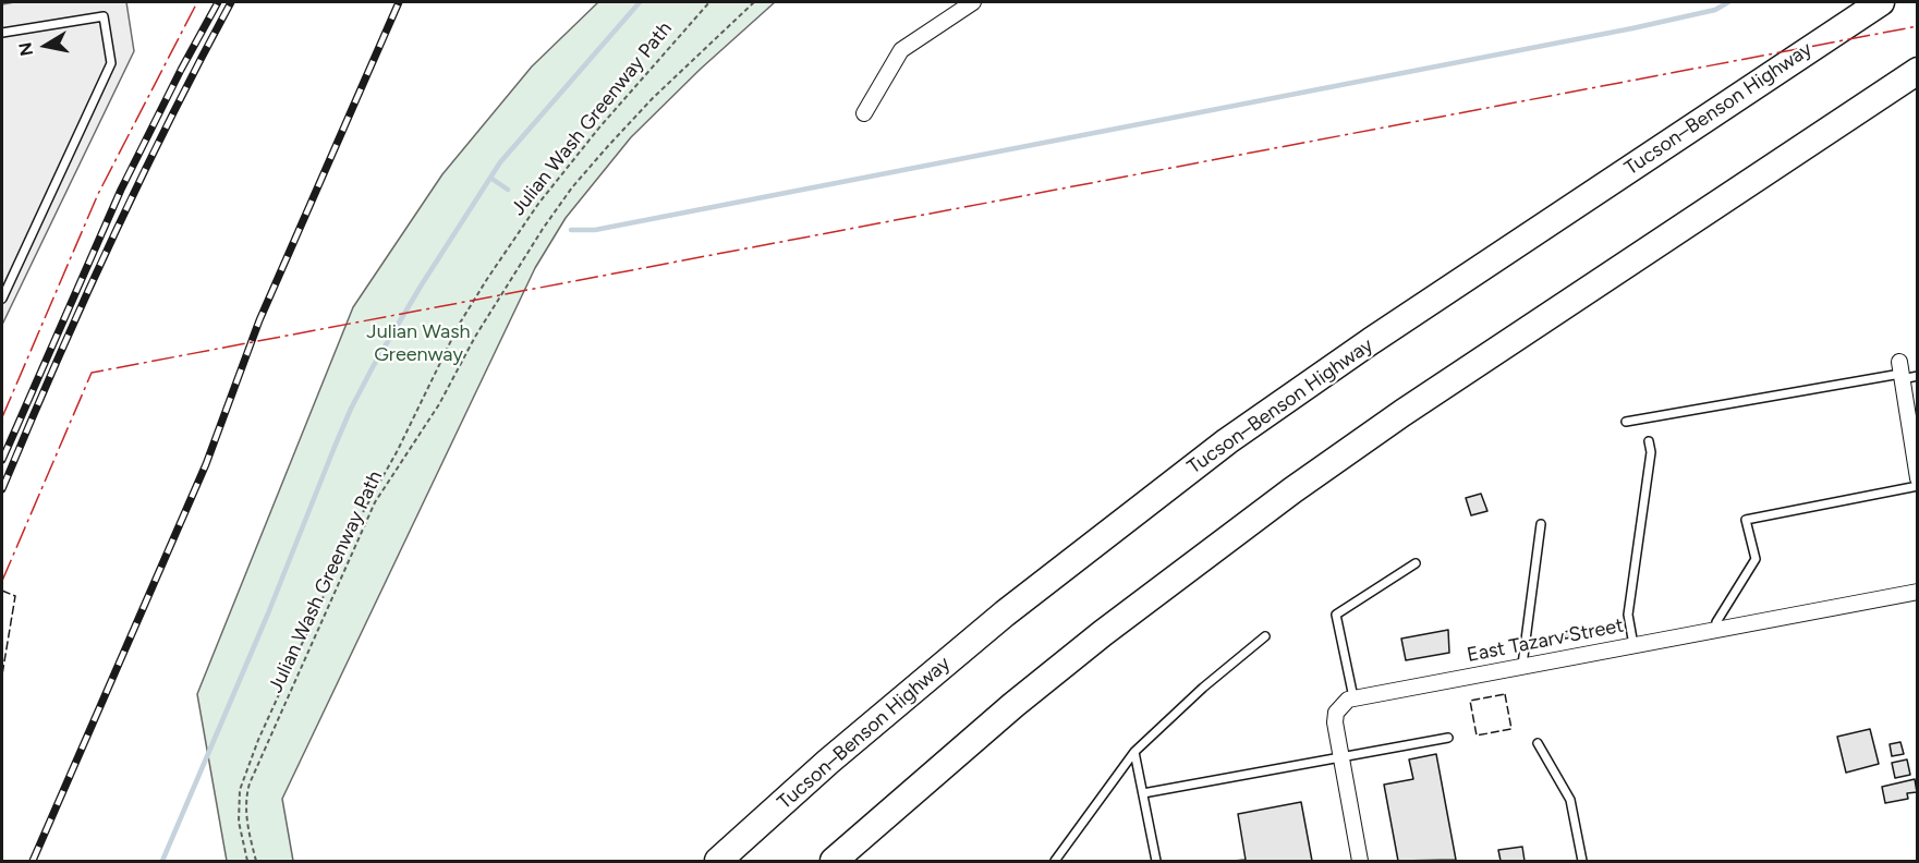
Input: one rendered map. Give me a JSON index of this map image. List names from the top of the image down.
{
  "streets": {
    "highway": ["Tucson–Benson Highway"],
    "street": ["East Tazarv Street"],
    "path": ["Julian Wash Greenway Path"]
  },
  "parks": ["Julian Wash Greenway"],
  "north": "left"
}
